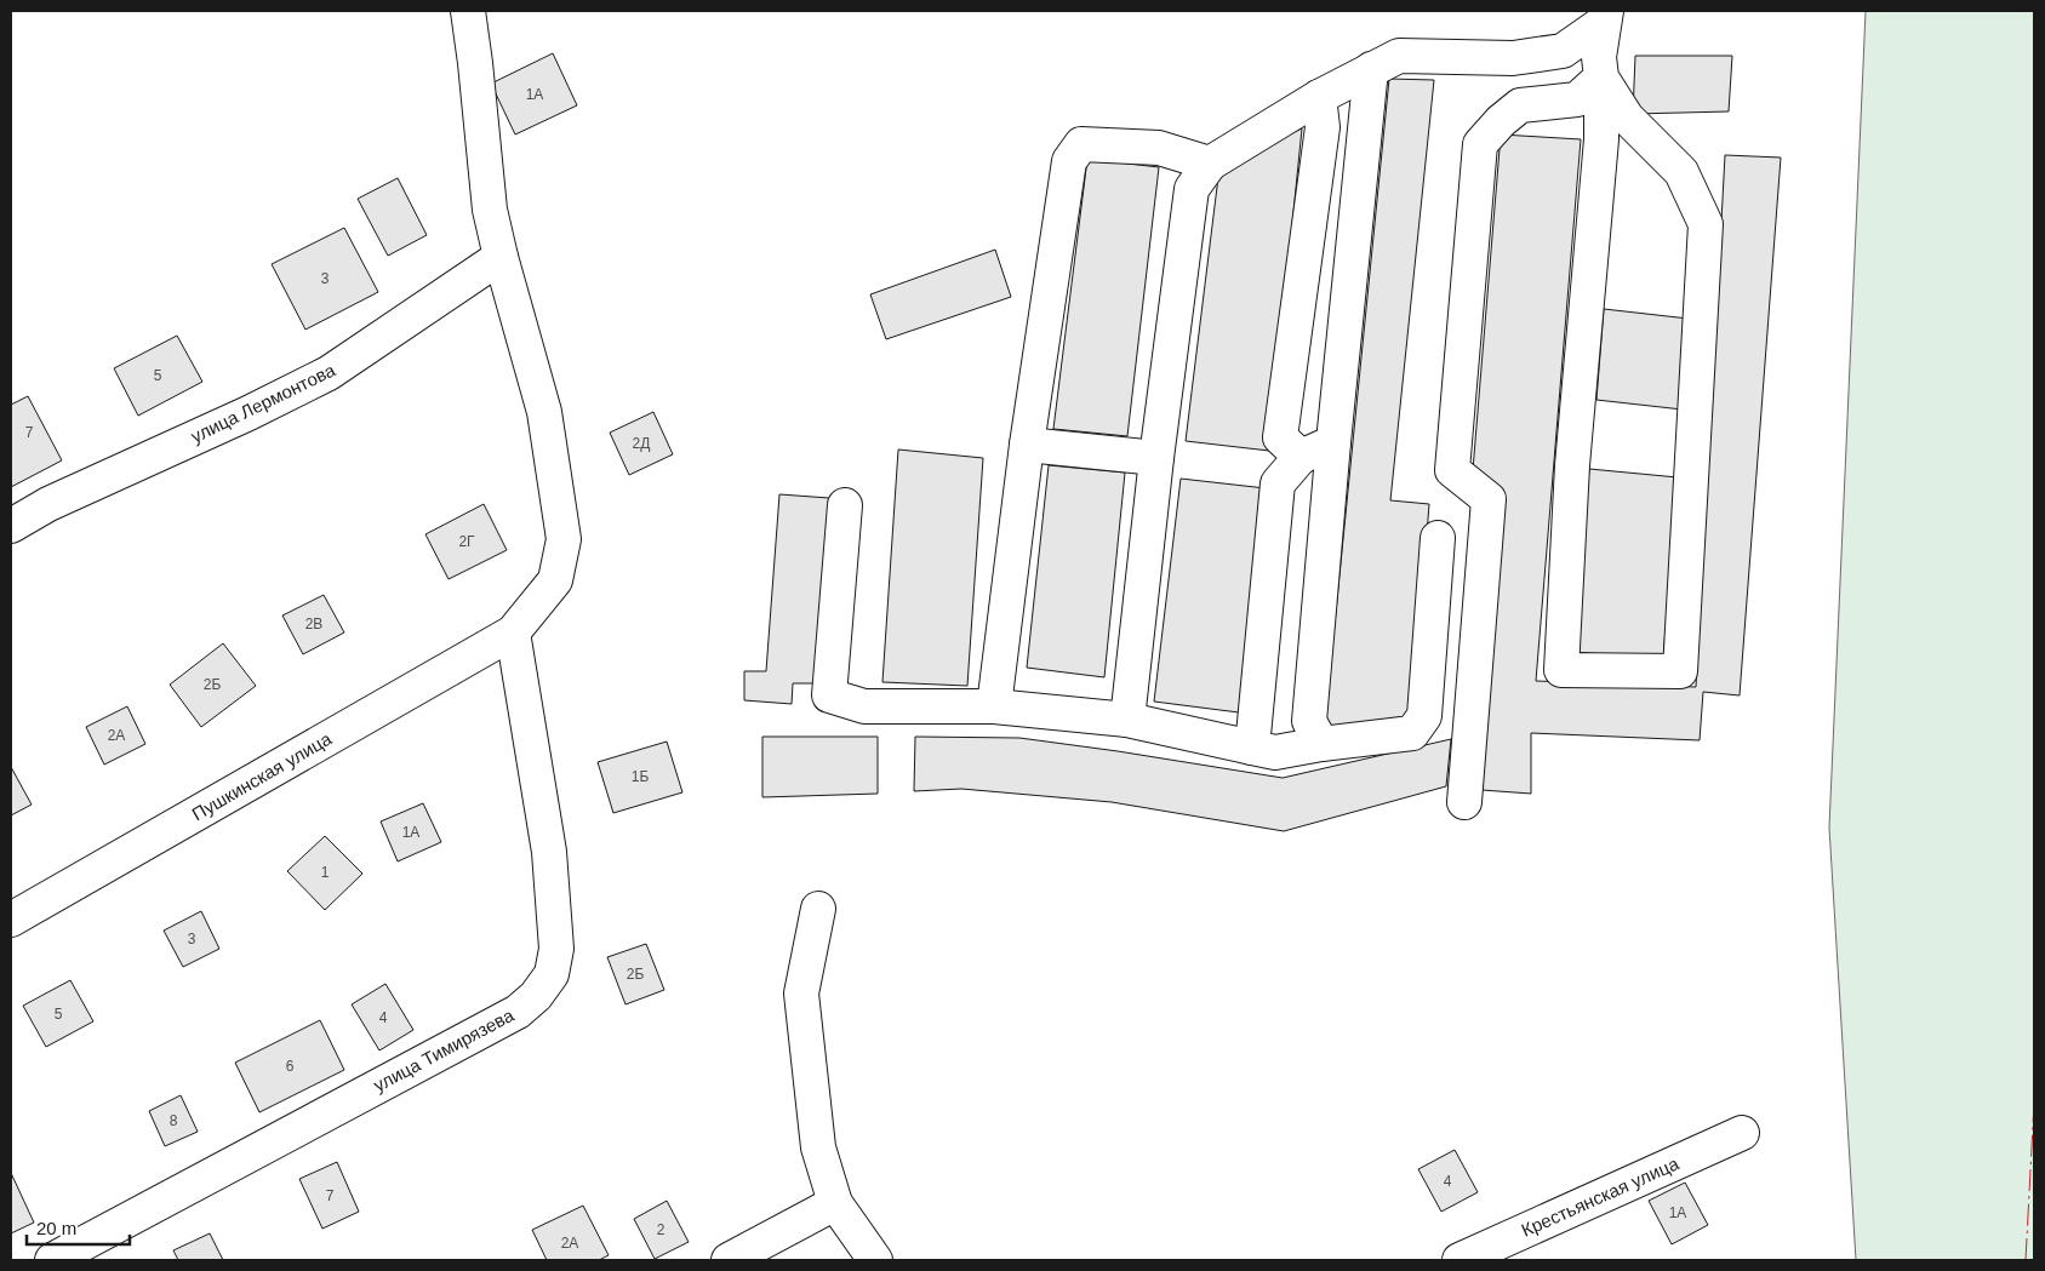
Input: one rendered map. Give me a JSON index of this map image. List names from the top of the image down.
{
  "streets": {
    "street": [
      "улица Лермонтова",
      "Пушкинская улица",
      "улица Тимирязева",
      "Крестьянская улица"
    ]
  },
  "crossings": [
    ["Пушкинская улица", "улица Тимирязева"]
  ],
  "house_numbers": [
    "1А",
    "3",
    "5",
    "7",
    "2Д",
    "2Г",
    "2В",
    "2Б",
    "2А",
    "1Б",
    "1А",
    "1",
    "3",
    "2Б",
    "5",
    "4",
    "6",
    "8",
    "4",
    "7",
    "1А",
    "2",
    "2А"
  ],
  "scale_bar": "20 m"
}
